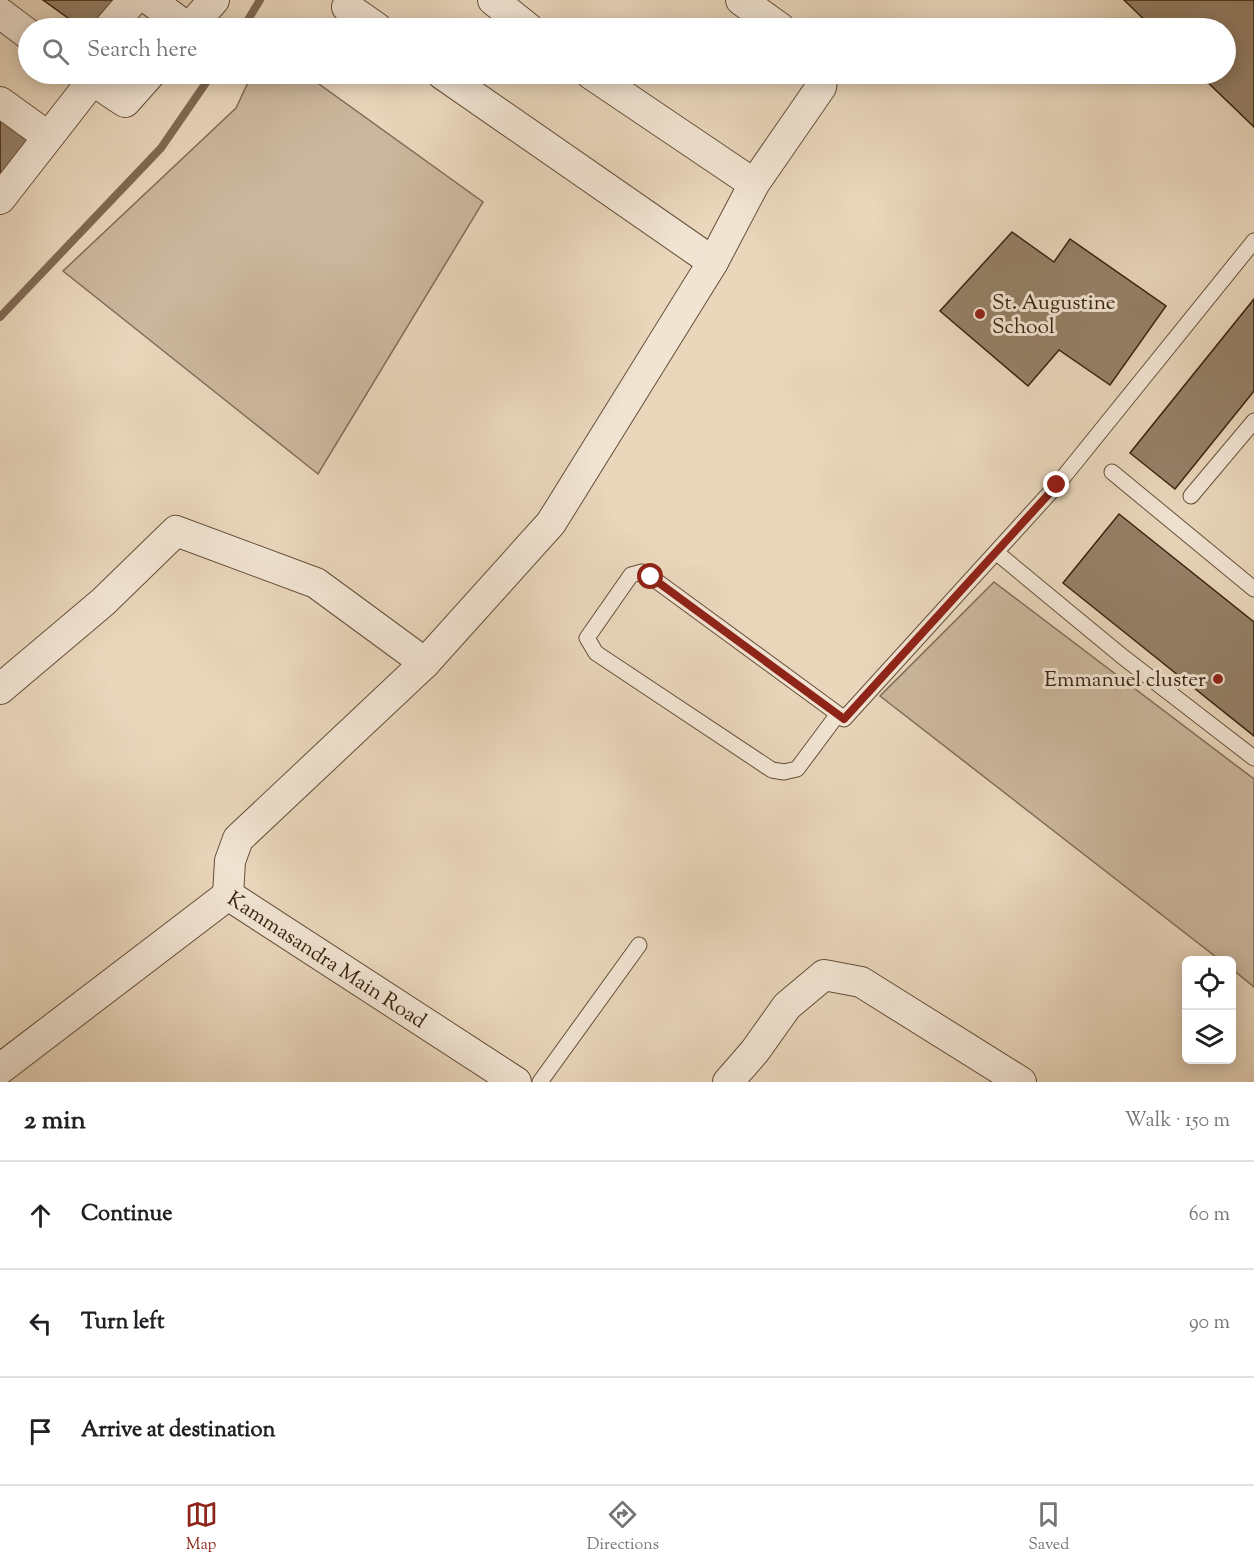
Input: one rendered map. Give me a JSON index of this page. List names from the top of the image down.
{
  "streets": {
    "street": ["Kammasandra Main Road"]
  },
  "places": ["St. Augustine School", "Emmanuel cluster"],
  "page": {
    "search": "Search here",
    "heading": ["2 min", "Walk · 150 m"],
    "list": [
      ["Continue", "60 m"],
      ["Turn left", "90 m"],
      "Arrive at destination"
    ],
    "nav": ["Map", "Directions", "Saved"]
  }
}
